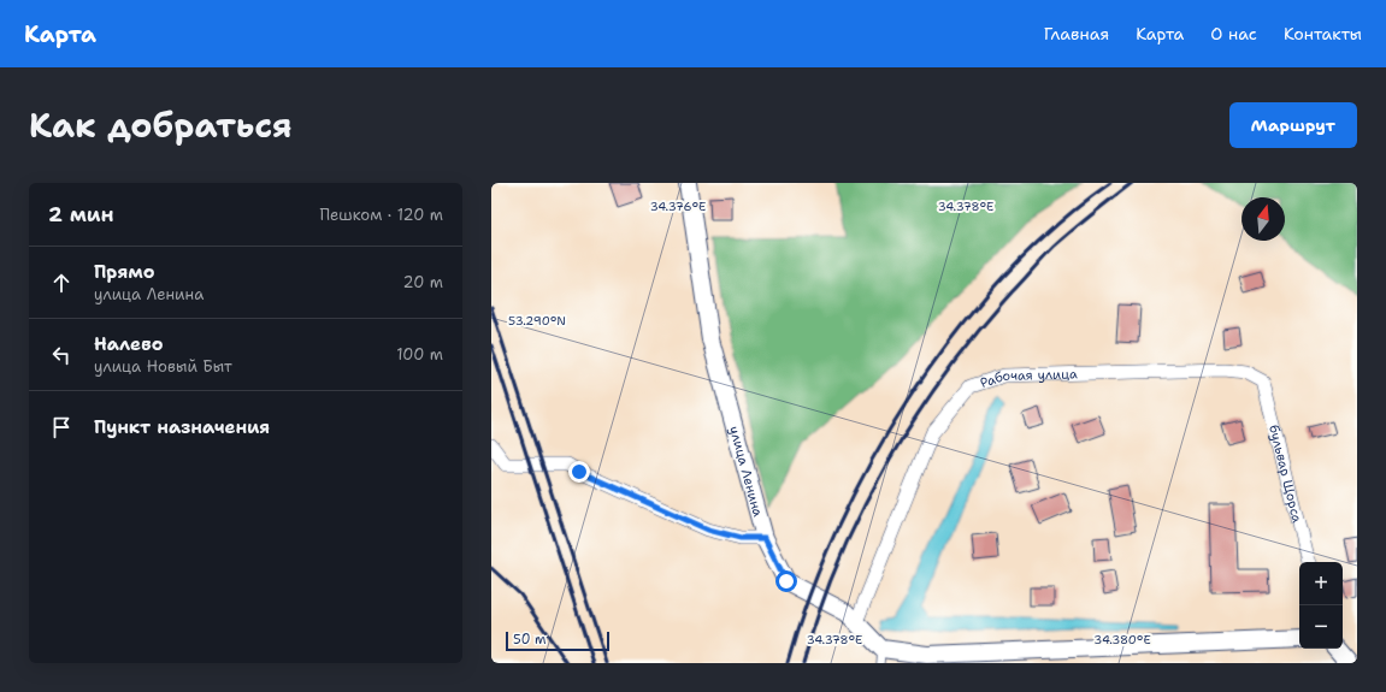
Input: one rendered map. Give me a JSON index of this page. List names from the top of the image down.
{
  "streets": {
    "street": ["Рабочая улица", "улица Ленина", "бульвар Щорса"]
  },
  "crossings": [
    ["Рабочая улица", "улица Ленина"],
    ["Рабочая улица", "бульвар Щорса"]
  ],
  "scale_bar": "50 m",
  "north": "top",
  "page": {
    "header": "Карта",
    "nav": [
      "Главная",
      "Карта",
      "О нас",
      "Контакты"
    ],
    "title": "Как добраться",
    "buttons": "Маршрут",
    "heading": ["2 мин", "Пешком · 120 m"],
    "list": [
      ["Прямо", "улица Ленина", "20 m"],
      ["Налево", "улица Новый Быт", "100 m"],
      "Пункт назначения"
    ],
    "map_buttons": ["+", "−"],
    "scale": "50 m"
  },
  "coordinates": [
    "34.376°E",
    "34.378°E",
    "53.290°N",
    "34.380°E"
  ]
}
